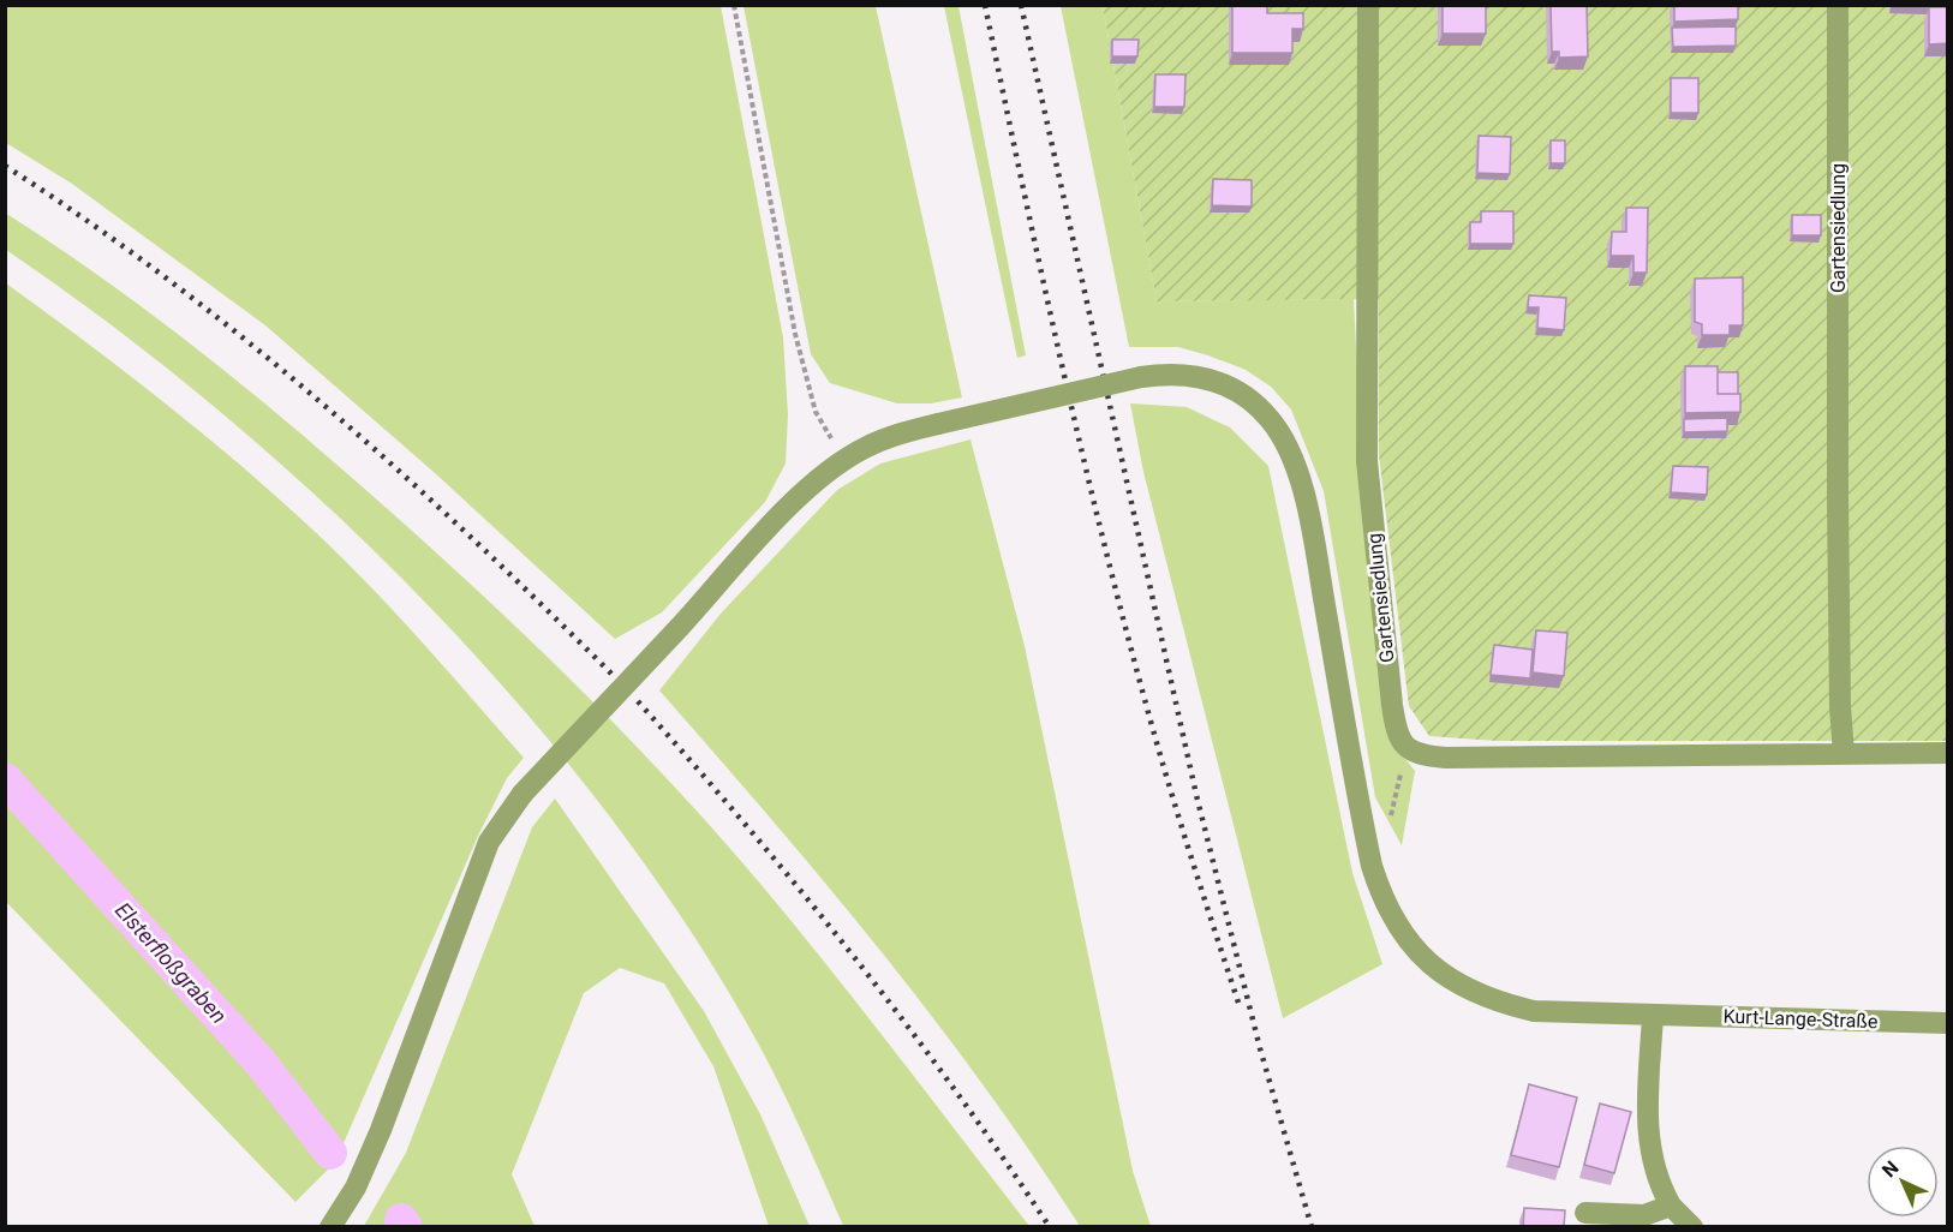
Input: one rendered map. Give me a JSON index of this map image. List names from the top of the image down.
{
  "streets": {
    "street": ["Gartensiedlung", "Kurt-Lange-Straße"]
  },
  "water": ["Elsterfloßgraben"],
  "north": "top left"
}
